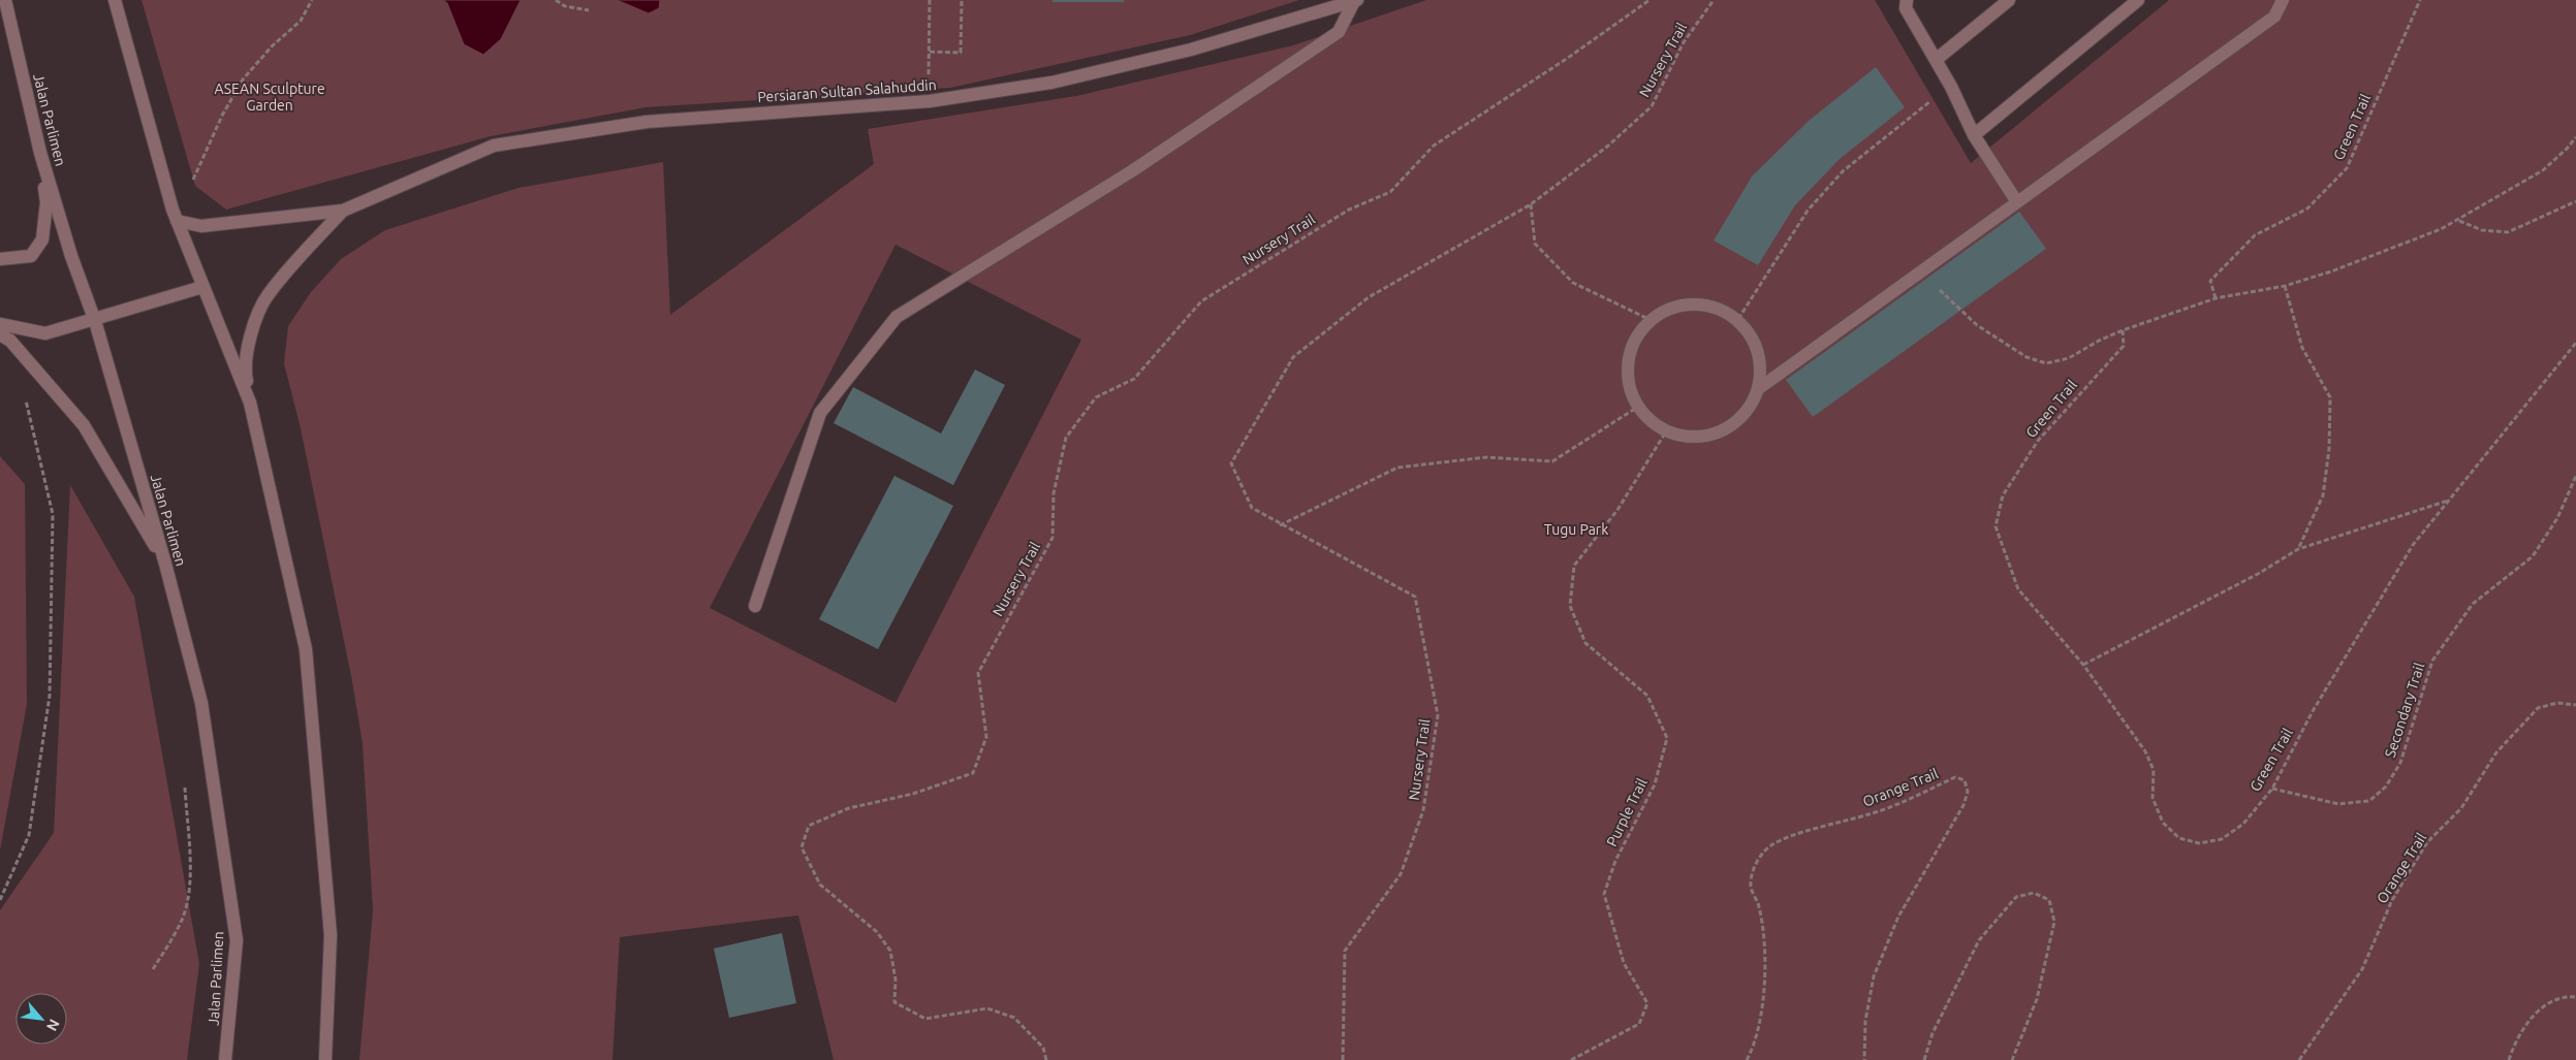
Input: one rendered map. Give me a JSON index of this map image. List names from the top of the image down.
{
  "streets": {
    "street": ["Persiaran Sultan Salahuddin", "Jalan Parlimen"],
    "path": [
      "Nursery Trail",
      "Green Trail",
      "Secondary Trail",
      "Orange Trail",
      "Purple Trail"
    ]
  },
  "crossings": [
    ["Green Trail", "Secondary Trail"]
  ],
  "parks": ["ASEAN Sculpture Garden", "Tugu Park"],
  "north": "bottom right"
}
